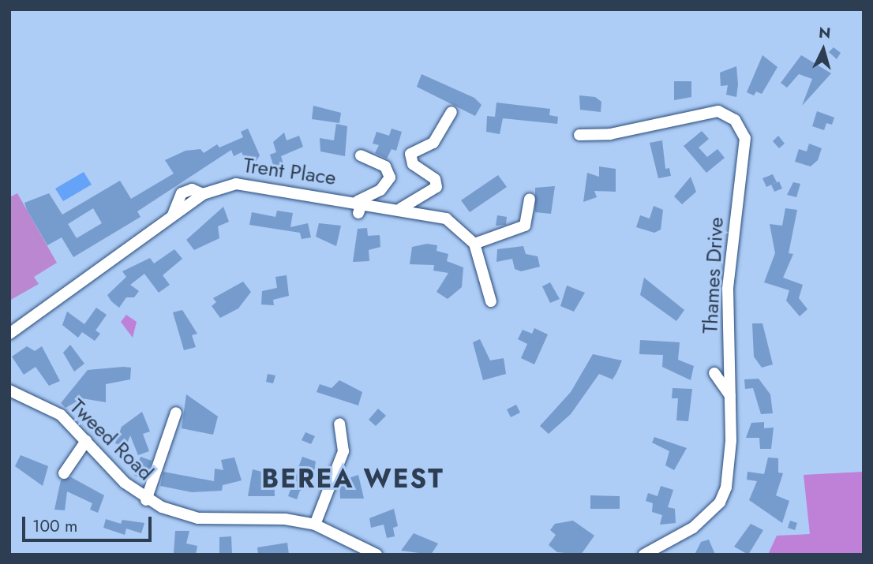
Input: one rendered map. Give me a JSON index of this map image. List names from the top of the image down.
{
  "streets": {
    "street": ["Trent Place", "Thames Drive", "Tweed Road"]
  },
  "districts": ["BEREA WEST"],
  "scale_bar": "100 m",
  "north": "top"
}
